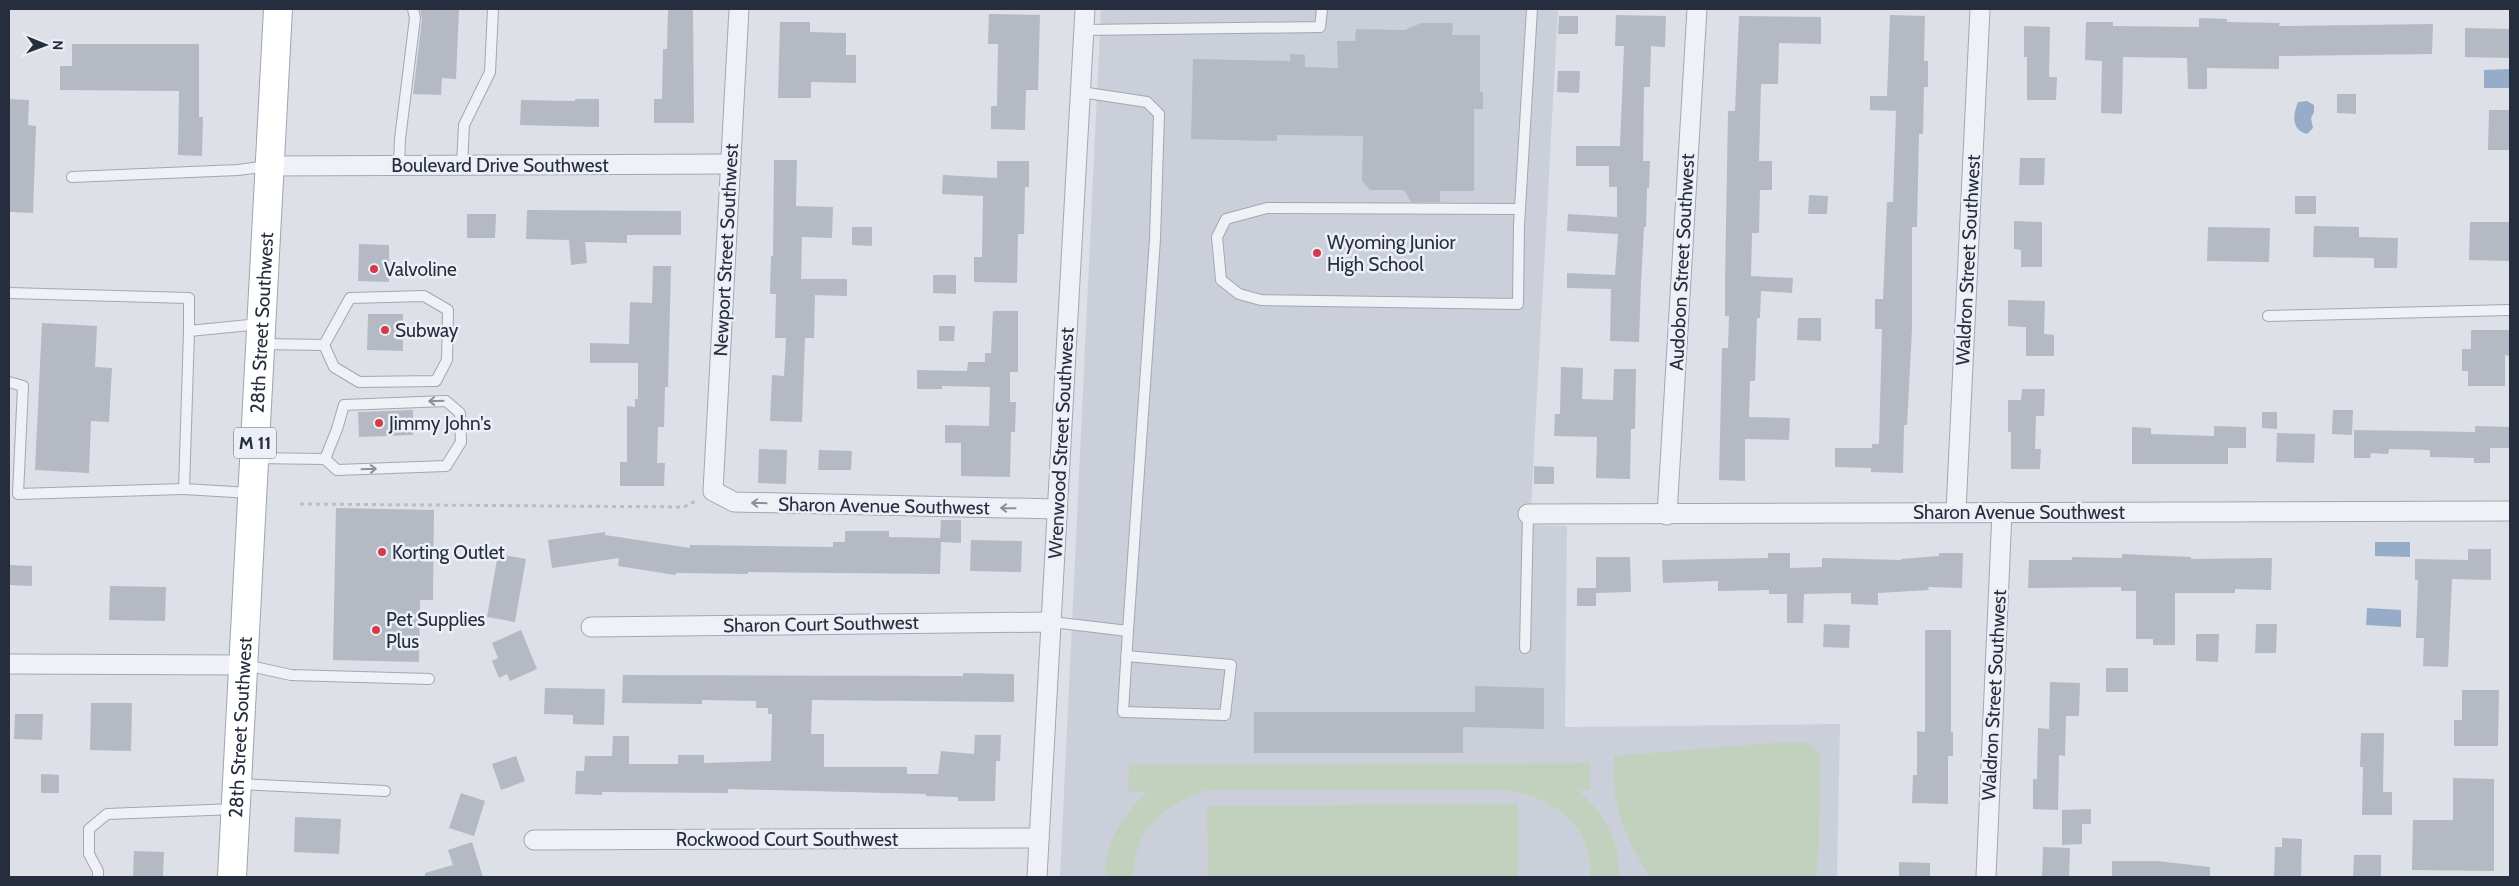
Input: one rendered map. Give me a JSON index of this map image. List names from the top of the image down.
{
  "streets": {
    "main road": ["28th Street Southwest", "M 11"],
    "street": [
      "Boulevard Drive Southwest",
      "Newport Street Southwest",
      "Waldron Street Southwest",
      "Audobon Street Southwest",
      "Wrenwood Street Southwest",
      "Sharon Avenue Southwest",
      "Sharon Court Southwest",
      "Rockwood Court Southwest"
    ]
  },
  "crossings": [
    ["Boulevard Drive Southwest", "Newport Street Southwest"],
    ["Boulevard Drive Southwest", "28th Street Southwest"],
    ["Newport Street Southwest", "Sharon Avenue Southwest"],
    ["Waldron Street Southwest", "Sharon Avenue Southwest"],
    ["Audobon Street Southwest", "Sharon Avenue Southwest"],
    ["Wrenwood Street Southwest", "Sharon Avenue Southwest"],
    ["Wrenwood Street Southwest", "Sharon Court Southwest"],
    ["Wrenwood Street Southwest", "Rockwood Court Southwest"]
  ],
  "places": [
    "Wyoming Junior High School",
    "Valvoline",
    "Subway",
    "Jimmy John's",
    "Korting Outlet",
    "Pet Supplies Plus"
  ],
  "north": "right"
}
